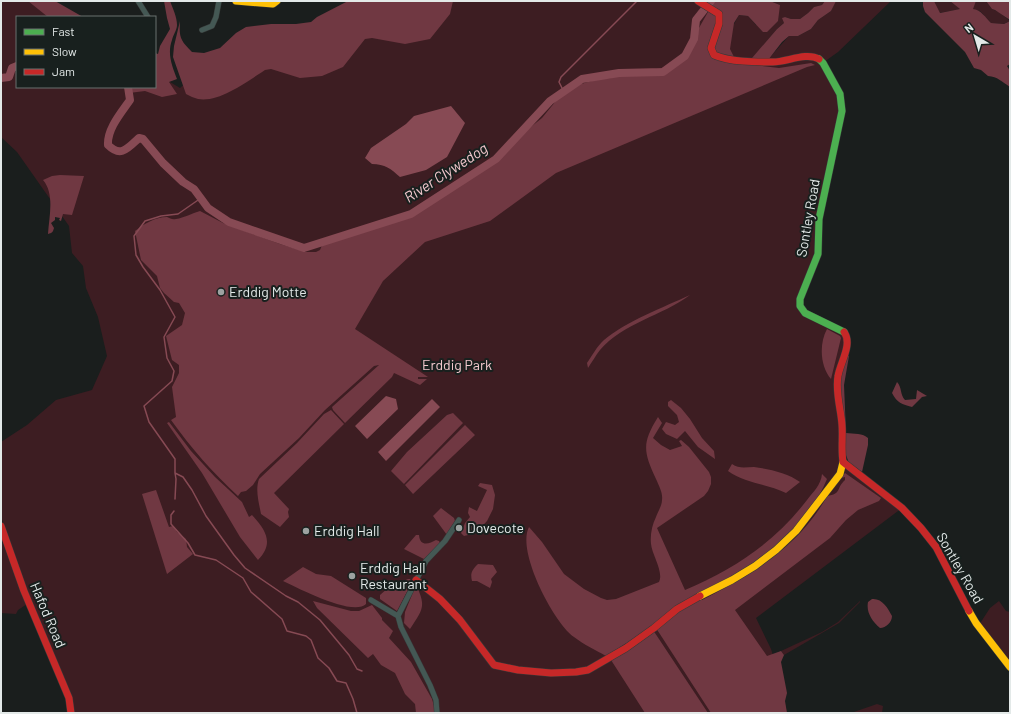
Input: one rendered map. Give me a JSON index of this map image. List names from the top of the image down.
{
  "streets": {
    "street": ["Sontley Road", "Hafod Road"]
  },
  "water": ["River Clywedog"],
  "parks": ["Erddig Park"],
  "places": [
    "Erddig Motte",
    "Dovecote",
    "Erddig Hall",
    "Erddig Hall Restaurant"
  ],
  "legend": ["Fast", "Slow", "Jam"],
  "north": "top left"
}
